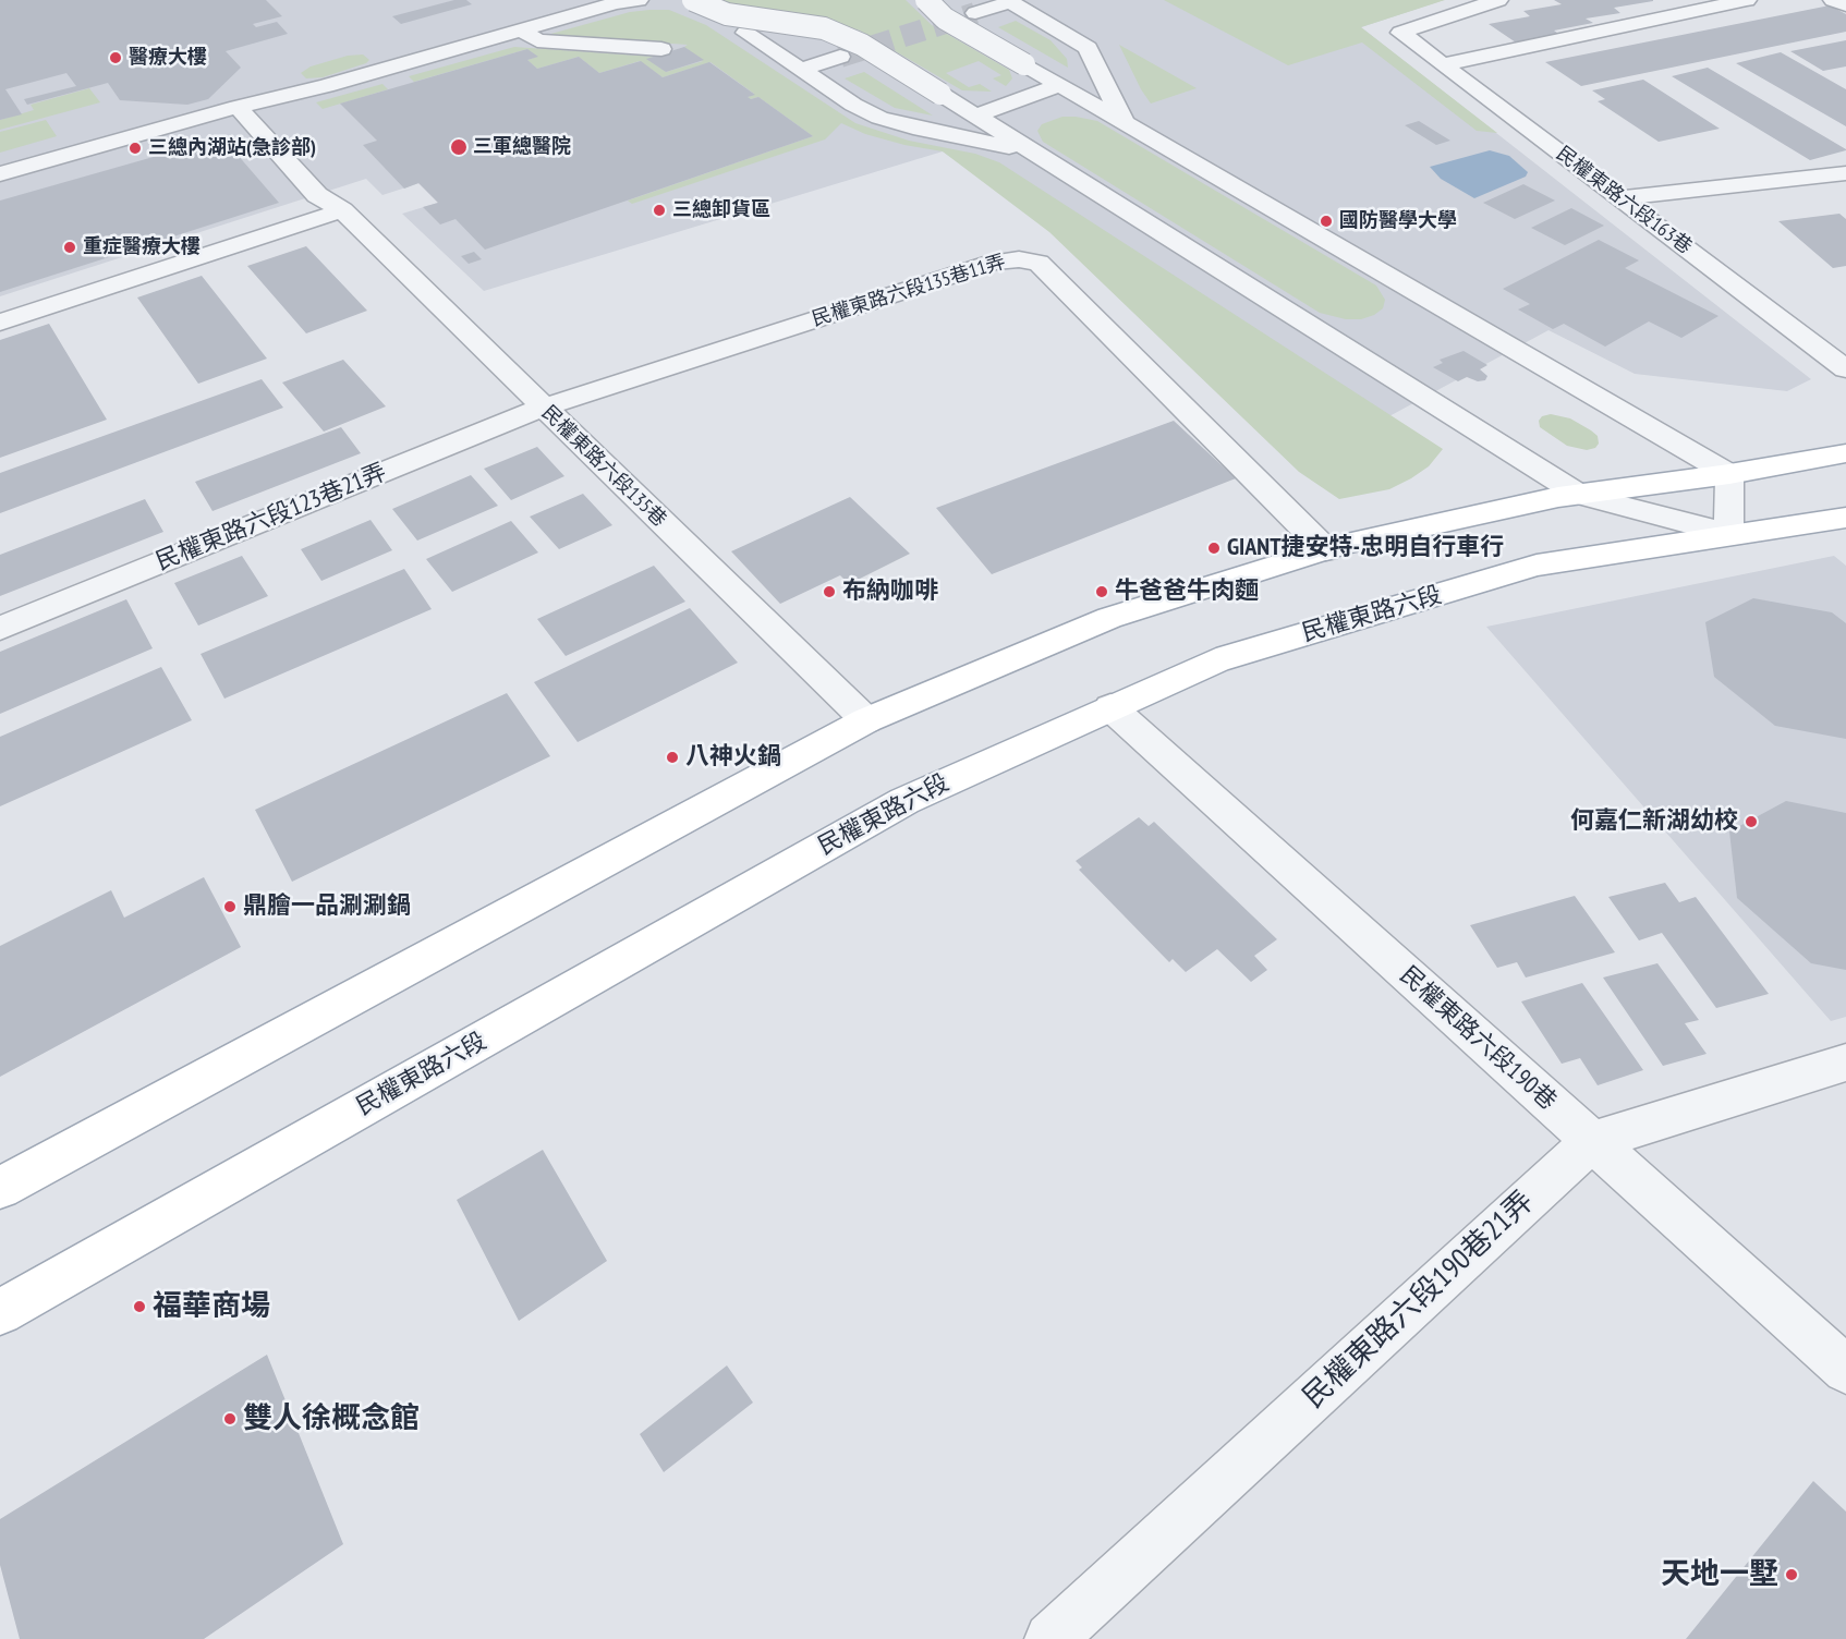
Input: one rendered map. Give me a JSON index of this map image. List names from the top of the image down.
{
  "streets": {
    "main road": ["民權東路六段"],
    "street": [
      "民權東路六段163巷",
      "民權東路六段135巷11弄",
      "民權東路六段135巷",
      "民權東路六段123巷21弄",
      "民權東路六段190巷",
      "民權東路六段190巷21弄"
    ]
  },
  "crossings": [
    ["民權東路六段135巷11弄", "民權東路六段135巷"],
    ["民權東路六段135巷11弄", "民權東路六段123巷21弄"],
    ["民權東路六段135巷", "民權東路六段123巷21弄"],
    ["民權東路六段", "民權東路六段190巷"],
    ["民權東路六段190巷", "民權東路六段190巷21弄"]
  ],
  "places": [
    "醫療大樓",
    "三軍總醫院",
    "三總內湖站(急診部)",
    "三總卸貨區",
    "國防醫學大學",
    "重症醫療大樓",
    "GIANT捷安特-忠明自行車行",
    "布納咖啡",
    "牛爸爸牛肉麵",
    "八神火鍋",
    "何嘉仁新湖幼校",
    "鼎膾一品涮涮鍋",
    "福華商場",
    "雙人徐概念館",
    "天地一墅"
  ]
}
